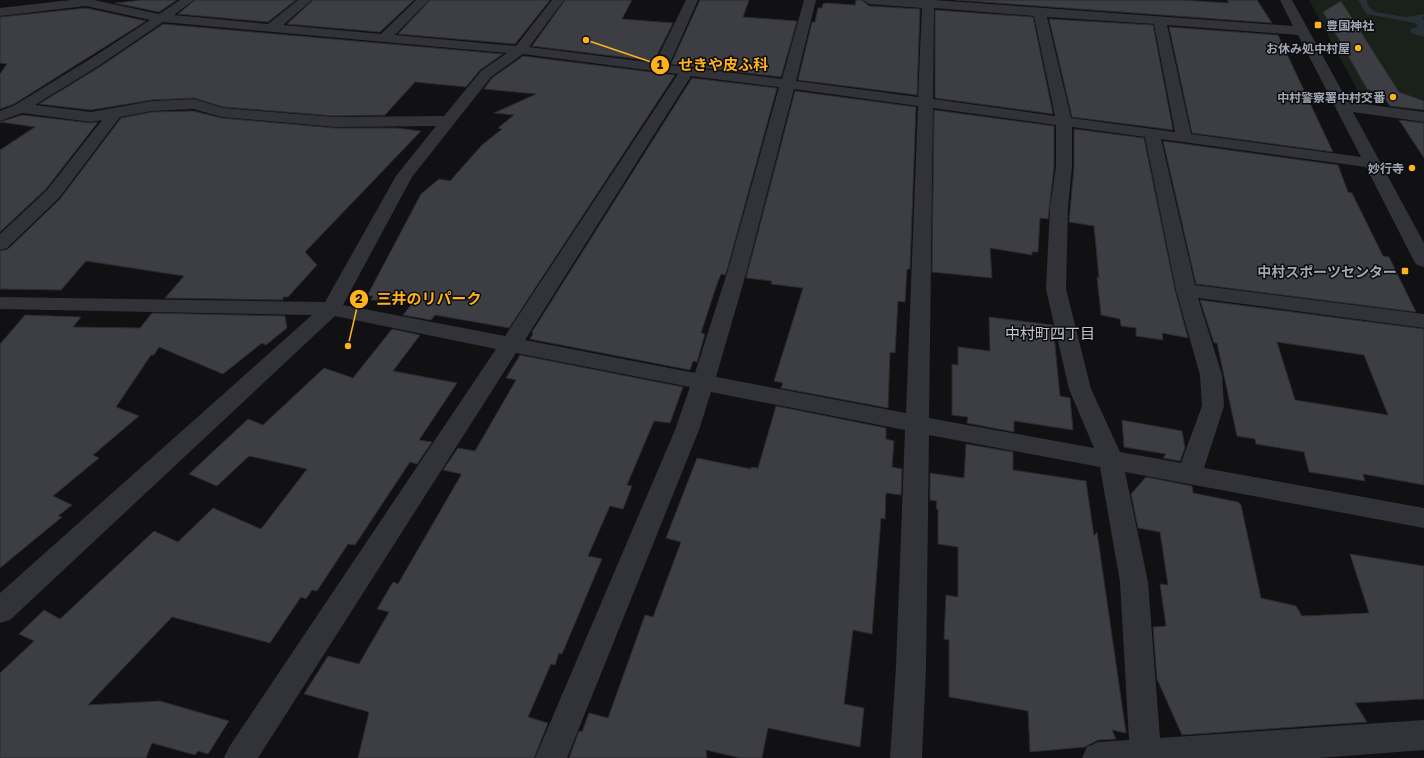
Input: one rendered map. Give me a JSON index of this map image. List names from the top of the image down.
{
  "districts": ["中村町四丁目"],
  "places": {
    "transit": ["豊国神社", "中村スポーツセンター"],
    "other": [
      "せきや皮ふ科",
      "お休み処中村屋",
      "中村警察署中村交番",
      "妙行寺",
      "三井のリパーク"
    ]
  }
}
